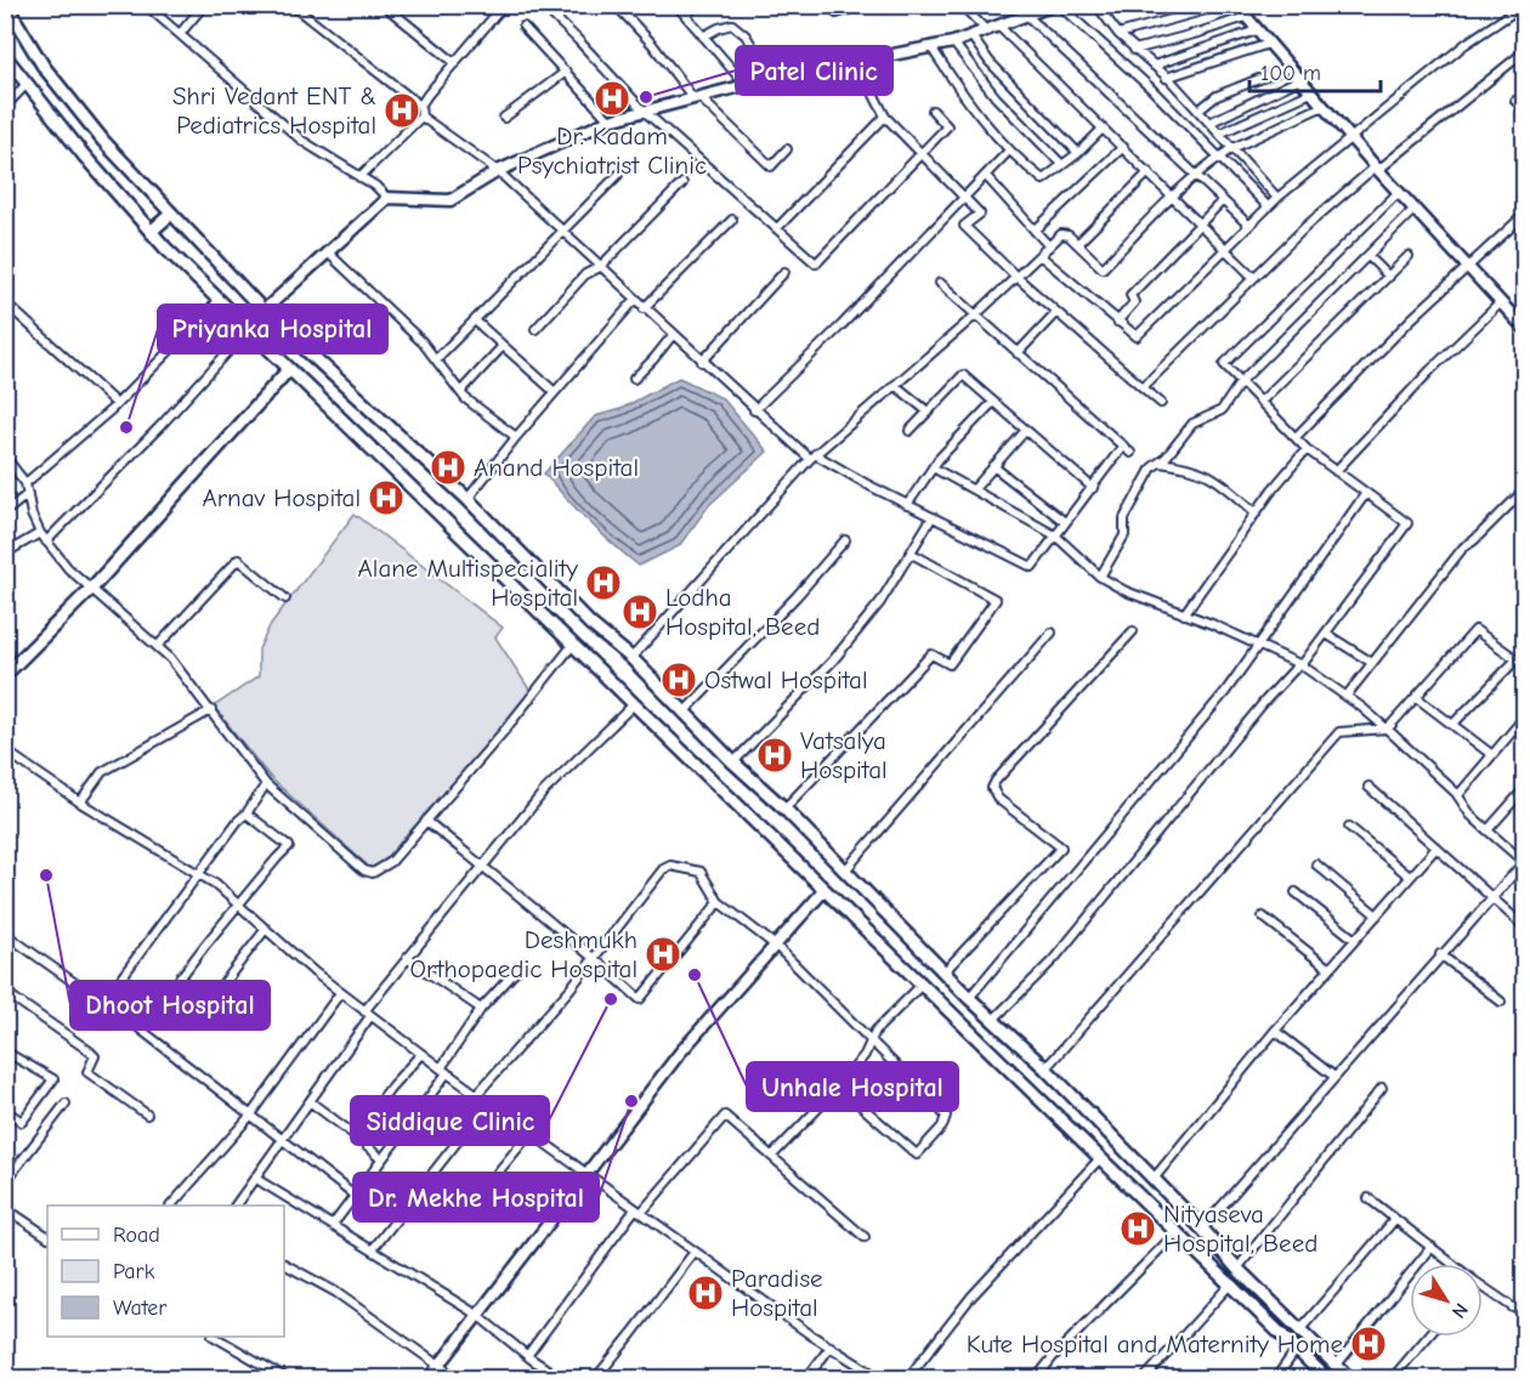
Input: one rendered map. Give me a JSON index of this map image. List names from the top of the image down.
{
  "places": {
    "other": [
      "Patel Clinic",
      "Priyanka Hospital",
      "Dhoot Hospital",
      "Unhale Hospital",
      "Siddique Clinic",
      "Dr. Mekhe Hospital"
    ],
    "hospital": [
      "Dr. Kadam Psychiatrist Clinic",
      "Shri Vedant ENT & Pediatrics Hospital",
      "Anand Hospital",
      "Arnav Hospital",
      "Alane Multispeciality Hospital",
      "Lodha Hospital, Beed",
      "Ostwal Hospital",
      "Vatsalya Hospital",
      "Deshmukh Orthopaedic Hospital",
      "Nityaseva Hospital, Beed",
      "Paradise Hospital",
      "Kute Hospital and Maternity Home"
    ]
  },
  "legend": ["Road", "Park", "Water"],
  "scale_bar": "100 m",
  "north": "bottom right"
}
